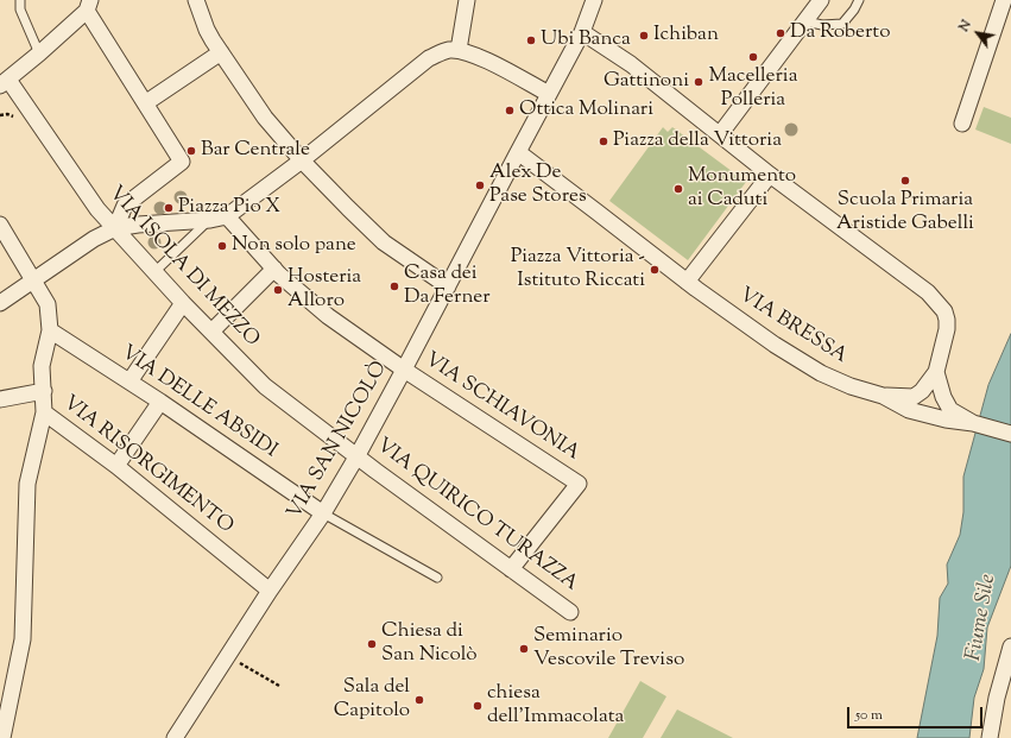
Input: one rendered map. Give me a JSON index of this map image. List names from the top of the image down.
{
  "streets": {
    "street": [
      "VIA ISOLA DI MEZZO",
      "VIA BRESSA",
      "VIA DELLE ABSIDI",
      "VIA SCHIAVONIA",
      "VIA SAN NICOLÒ",
      "VIA RISORGIMENTO",
      "VIA QUIRICO TURAZZA"
    ]
  },
  "crossings": [
    ["VIA ISOLA DI MEZZO", "VIA SAN NICOLÒ"],
    ["VIA ISOLA DI MEZZO", "VIA QUIRICO TURAZZA"],
    ["VIA DELLE ABSIDI", "VIA SAN NICOLÒ"],
    ["VIA DELLE ABSIDI", "VIA RISORGIMENTO"],
    ["VIA SCHIAVONIA", "VIA SAN NICOLÒ"],
    ["VIA SCHIAVONIA", "VIA QUIRICO TURAZZA"],
    ["VIA SAN NICOLÒ", "VIA RISORGIMENTO"],
    ["VIA SAN NICOLÒ", "VIA QUIRICO TURAZZA"]
  ],
  "water": ["Fiume Sile"],
  "places": [
    "Da Roberto",
    "Ichiban",
    "Ubi Banca",
    "Macelleria Polleria",
    "Gattinoni",
    "Ottica Molinari",
    "Piazza della Vittoria",
    "Bar Centrale",
    "Scuola Primaria Aristide Gabelli",
    "Alex De Pase Stores",
    "Monumento ai Caduti",
    "Piazza Pio X",
    "Non solo pane",
    "Piazza Vittoria - Istituto Riccati",
    "Casa dei Da Ferner",
    "Hosteria Alloro",
    "Chiesa di San Nicolò",
    "Seminario Vescovile Treviso",
    "Sala del Capitolo",
    "chiesa dell'Immacolata"
  ],
  "scale_bar": "50 m",
  "north": "top left"
}
